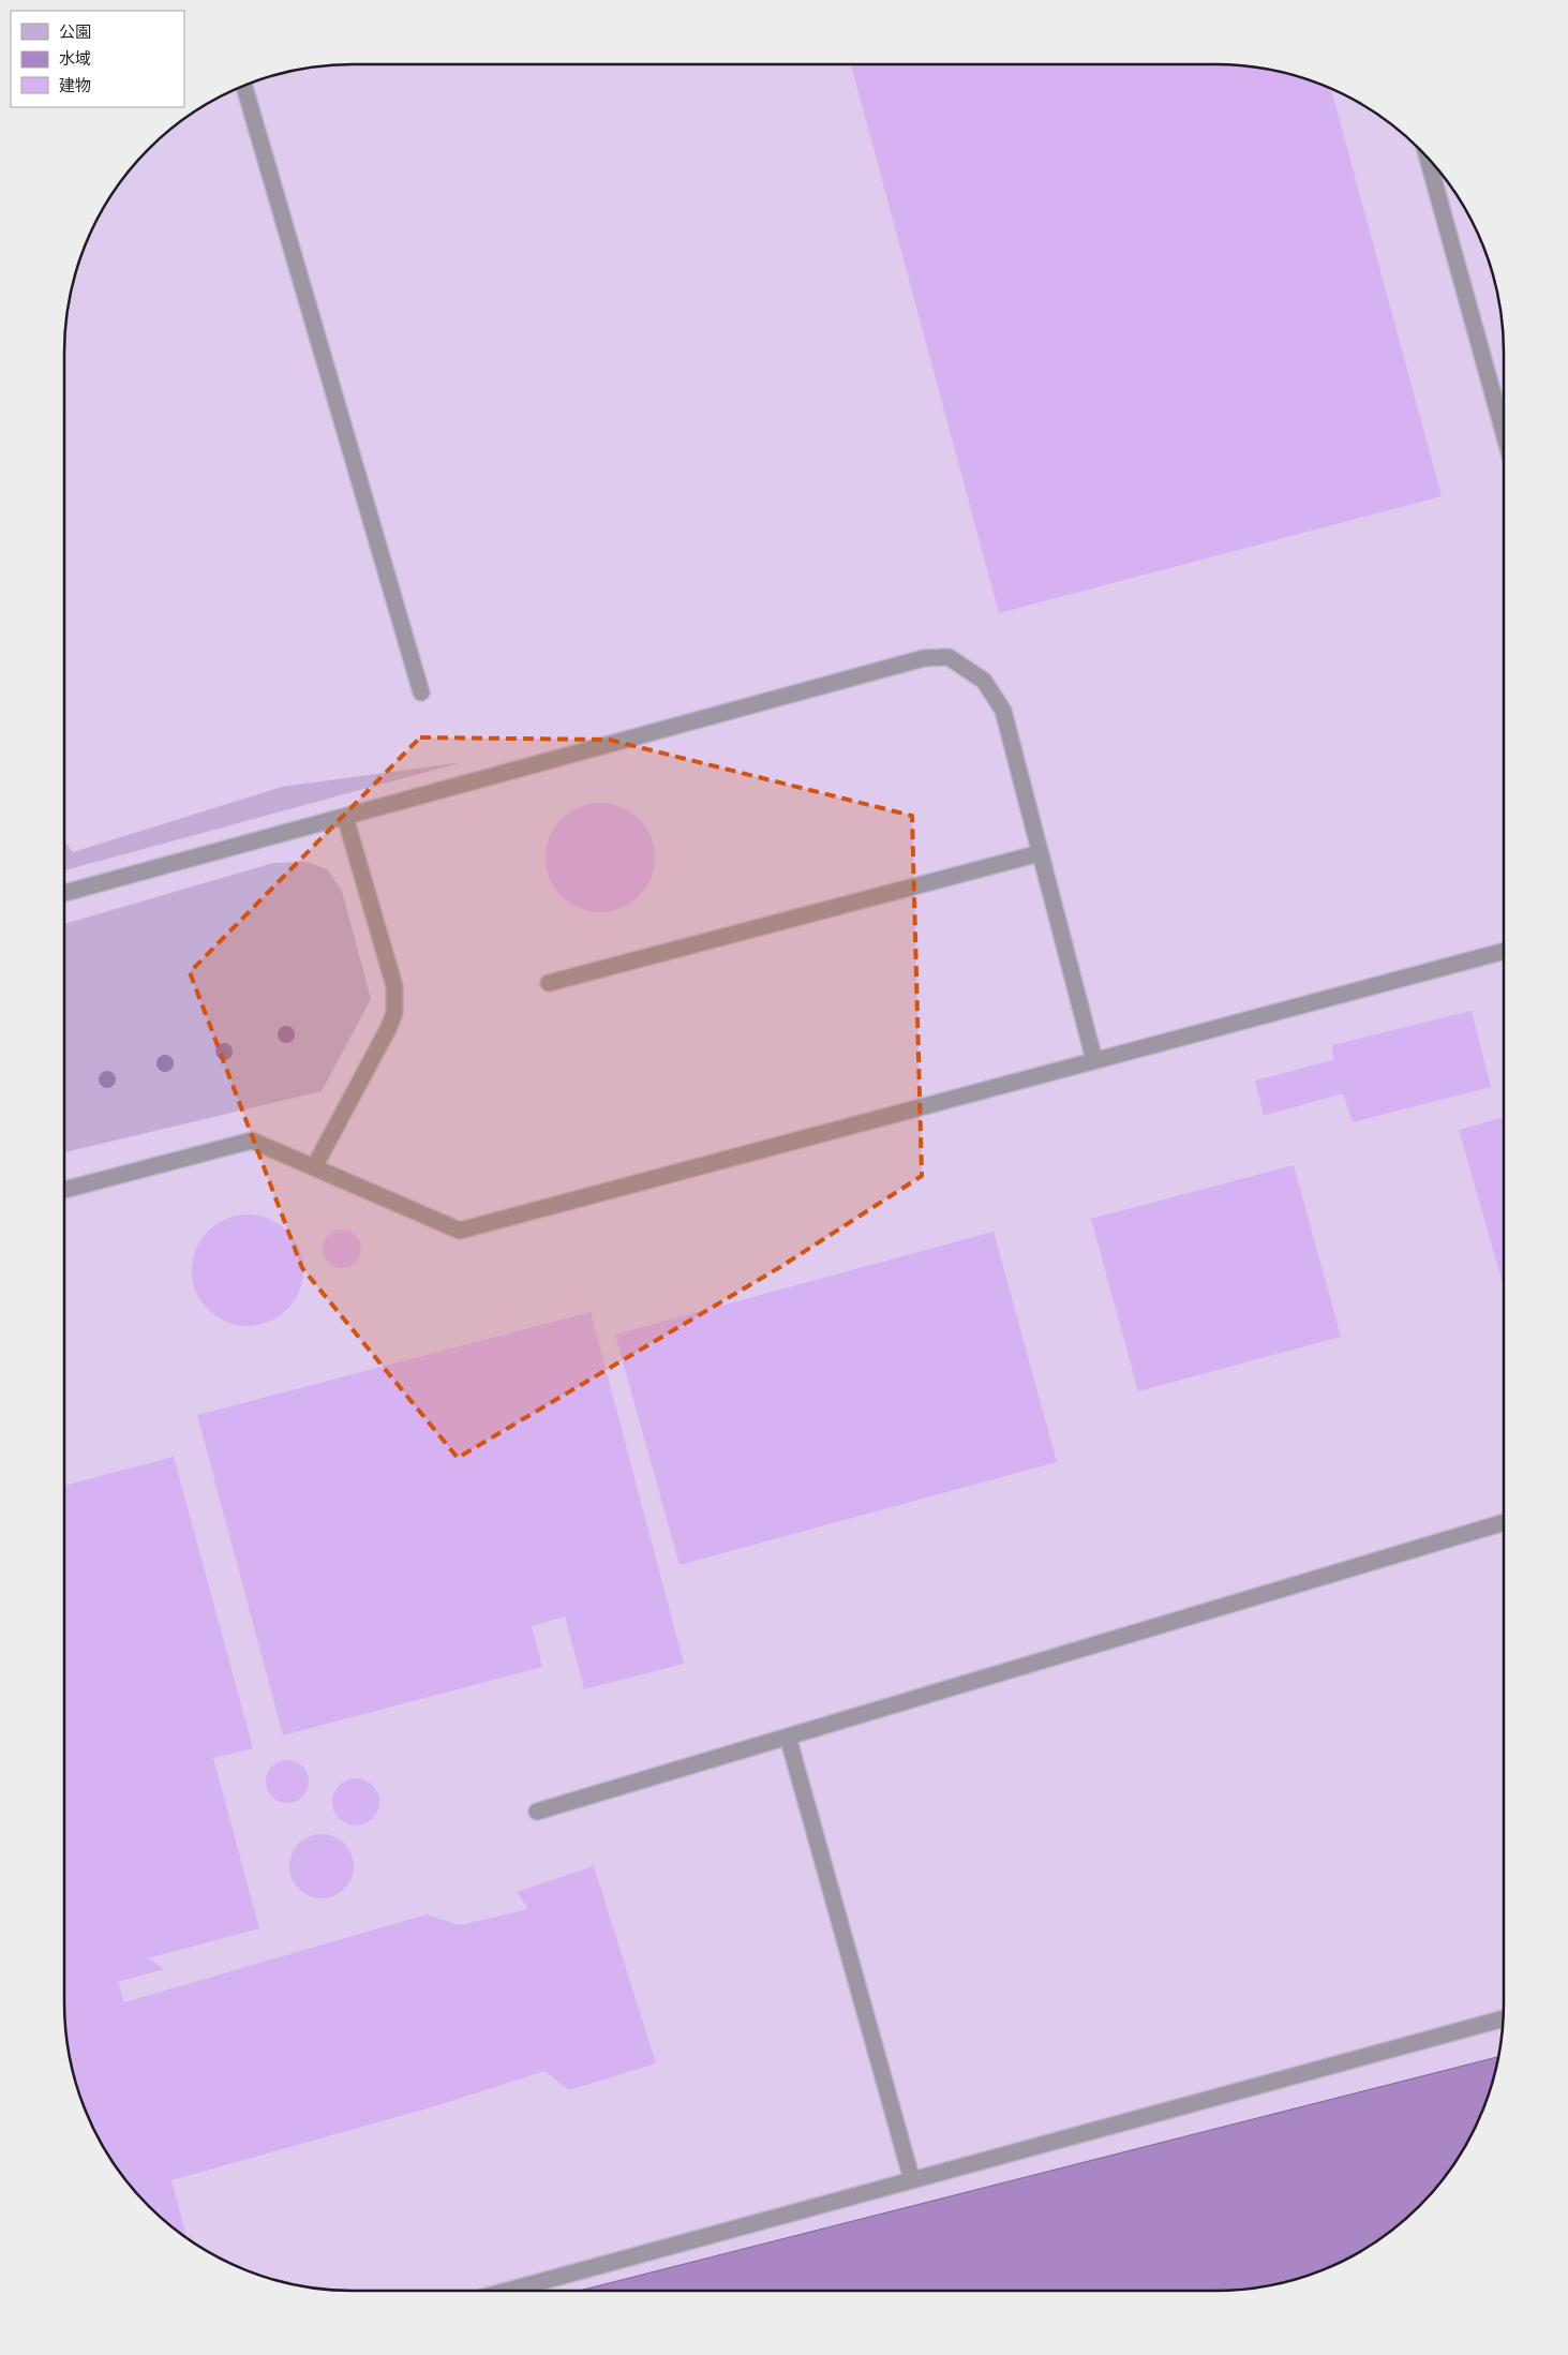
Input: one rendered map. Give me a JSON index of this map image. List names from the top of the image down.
{
  "legend": ["公園", "水域", "建物"]
}
